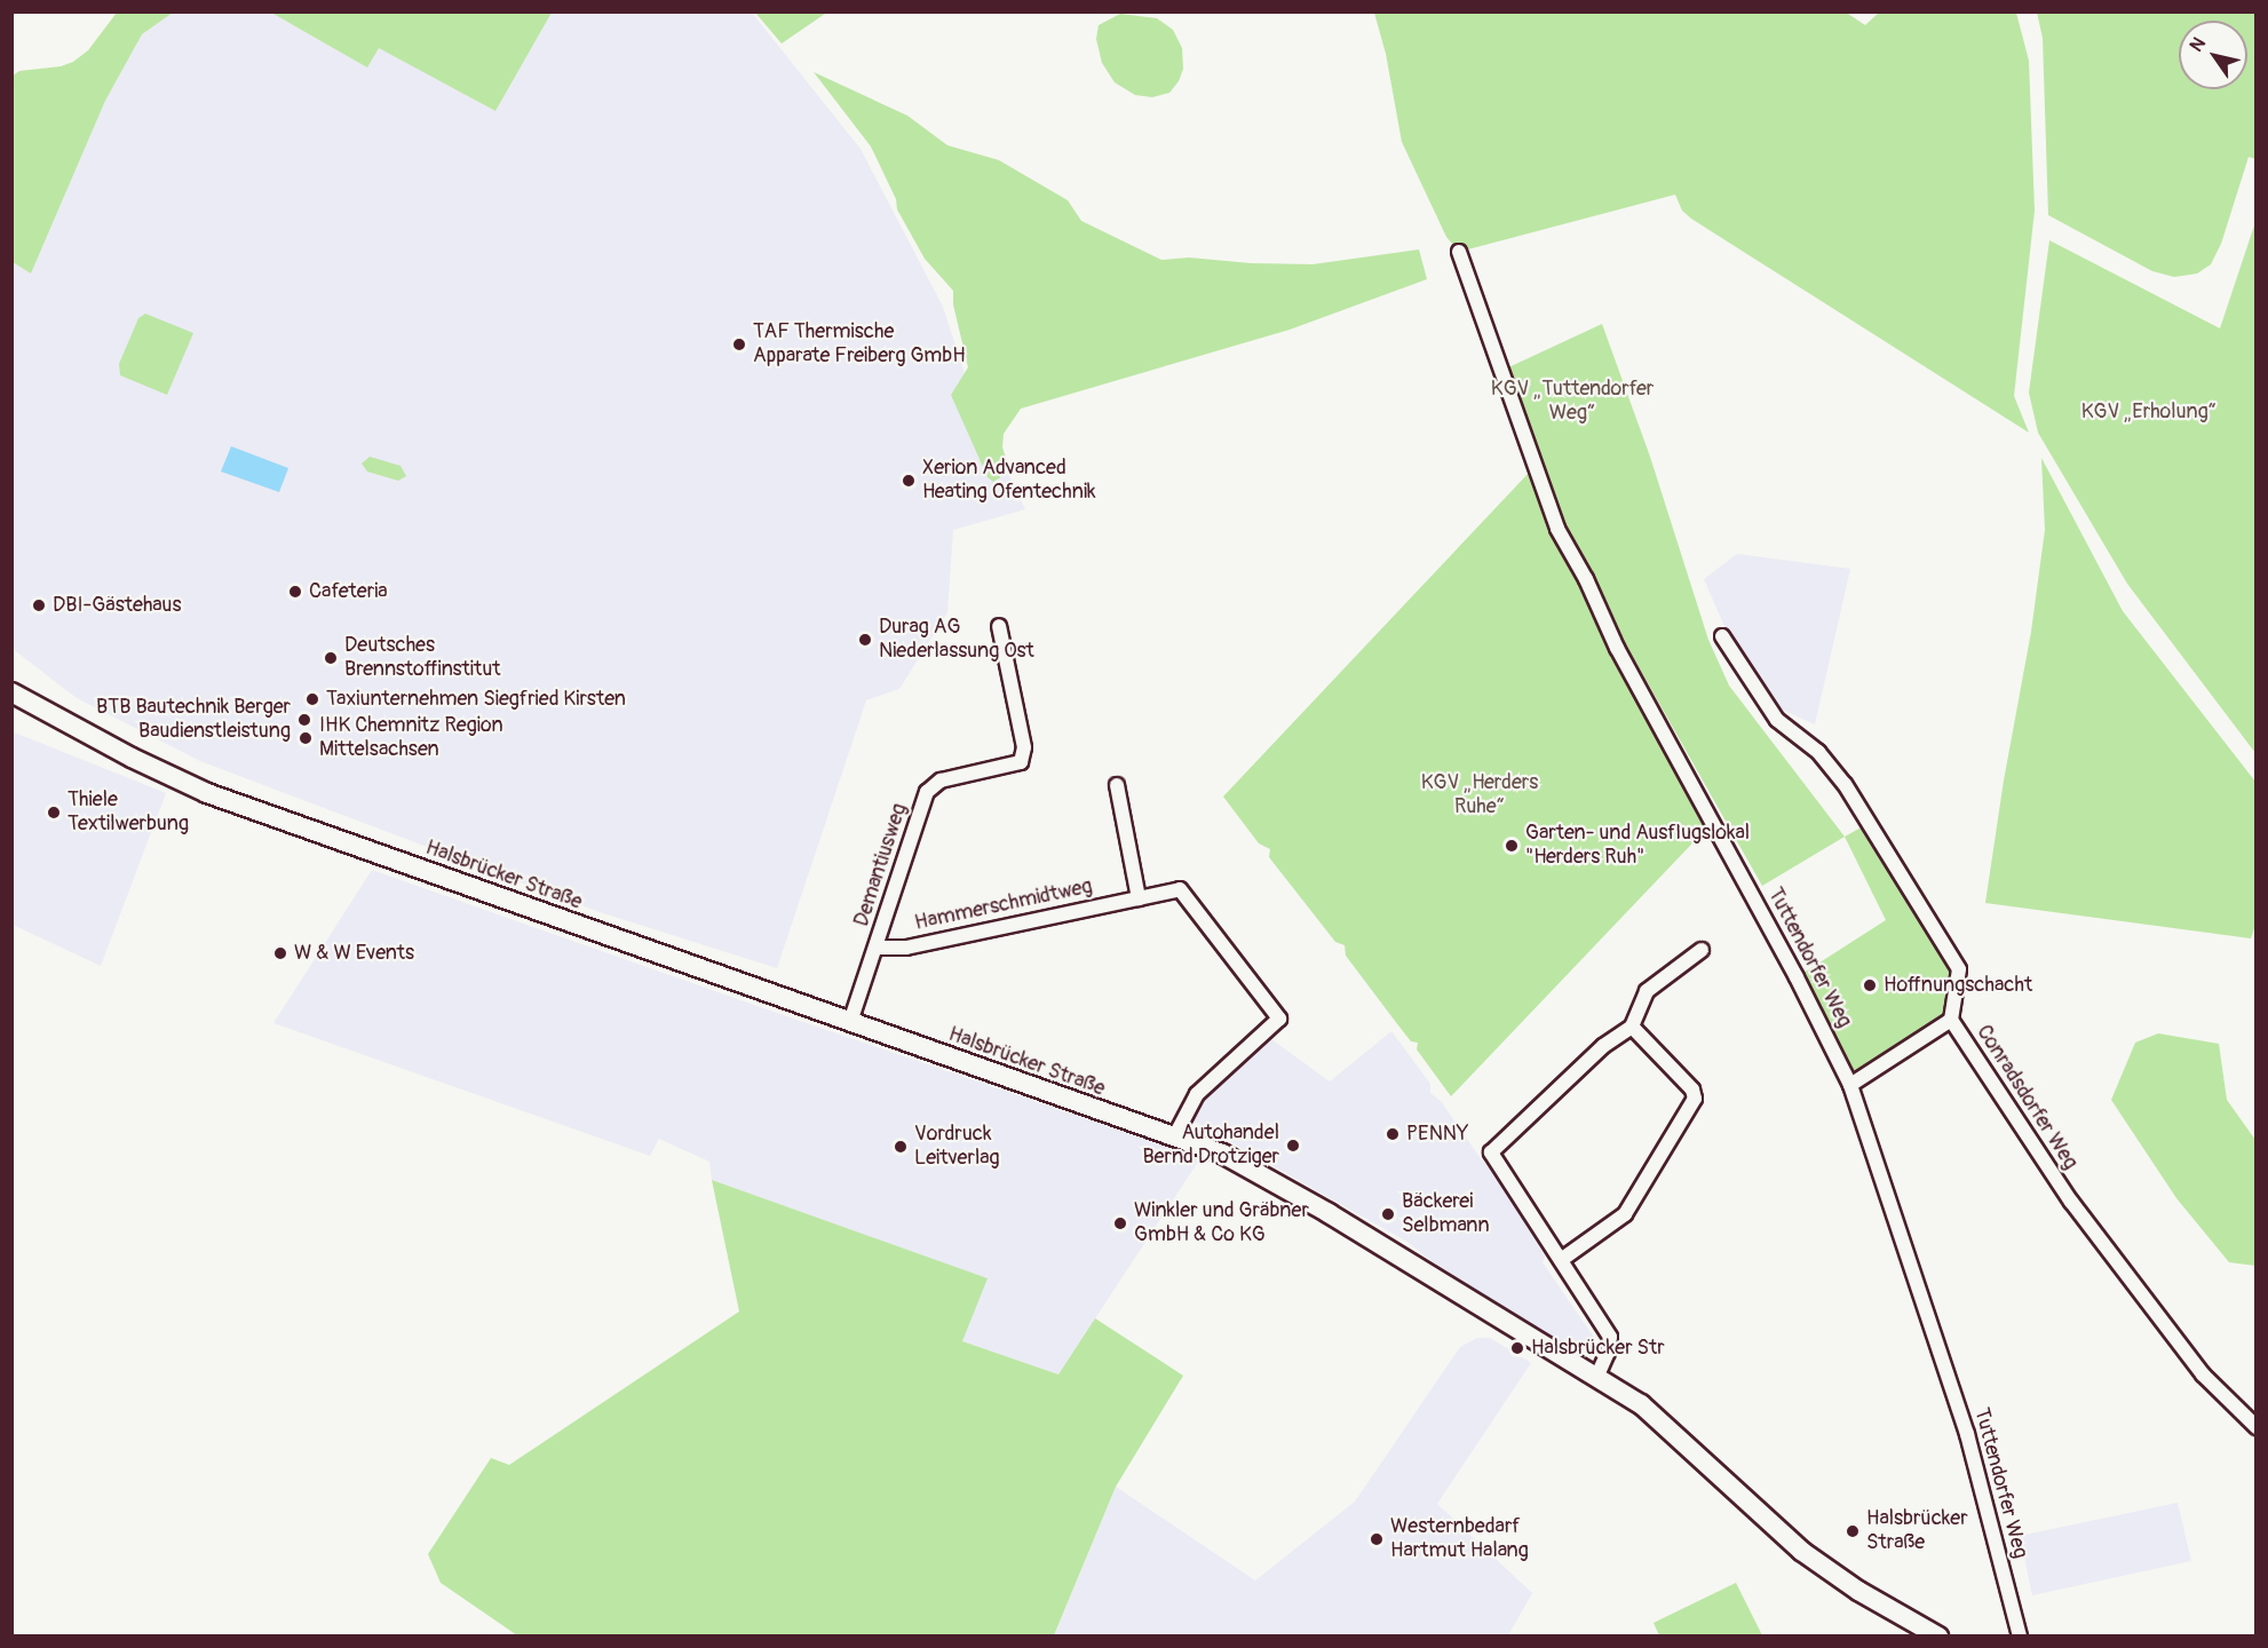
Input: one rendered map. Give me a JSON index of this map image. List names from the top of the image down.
{
  "streets": {
    "main road": ["Halsbrücker Straße"],
    "street": [
      "Demantiusweg",
      "Hammerschmidtweg",
      "Tuttendorfer Weg",
      "Conradsdorfer Weg"
    ]
  },
  "crossings": [
    ["Demantiusweg", "Halsbrücker Straße"],
    ["Demantiusweg", "Hammerschmidtweg"],
    ["Halsbrücker Straße", "Hammerschmidtweg"]
  ],
  "parks": ["KGV „Tuttendorfer Weg“", "KGV „Erholung“", "KGV „Herders Ruhe“"],
  "places": [
    "TAF Thermische Apparate Freiberg GmbH",
    "Xerion Advanced Heating Ofentechnik",
    "Cafeteria",
    "DBI-Gästehaus",
    "Durag AG Niederlassung Ost",
    "Deutsches Brennstoffinstitut",
    "Taxiunternehmen Siegfried Kirsten",
    "BTB Bautechnik Berger Baudienstleistung",
    "IHK Chemnitz Region Mittelsachsen",
    "Thiele Textilwerbung",
    "Garten- und Ausflugslokal \"Herders Ruh\"",
    "W & W Events",
    "Hoffnungschacht",
    "PENNY",
    "Autohandel Bernd Drotziger",
    "Vordruck Leitverlag",
    "Bäckerei Selbmann",
    "Winkler und Gräbner GmbH & Co KG",
    "Halsbrücker Str",
    "Halsbrücker Straße",
    "Westernbedarf Hartmut Halang"
  ],
  "north": "top left"
}
